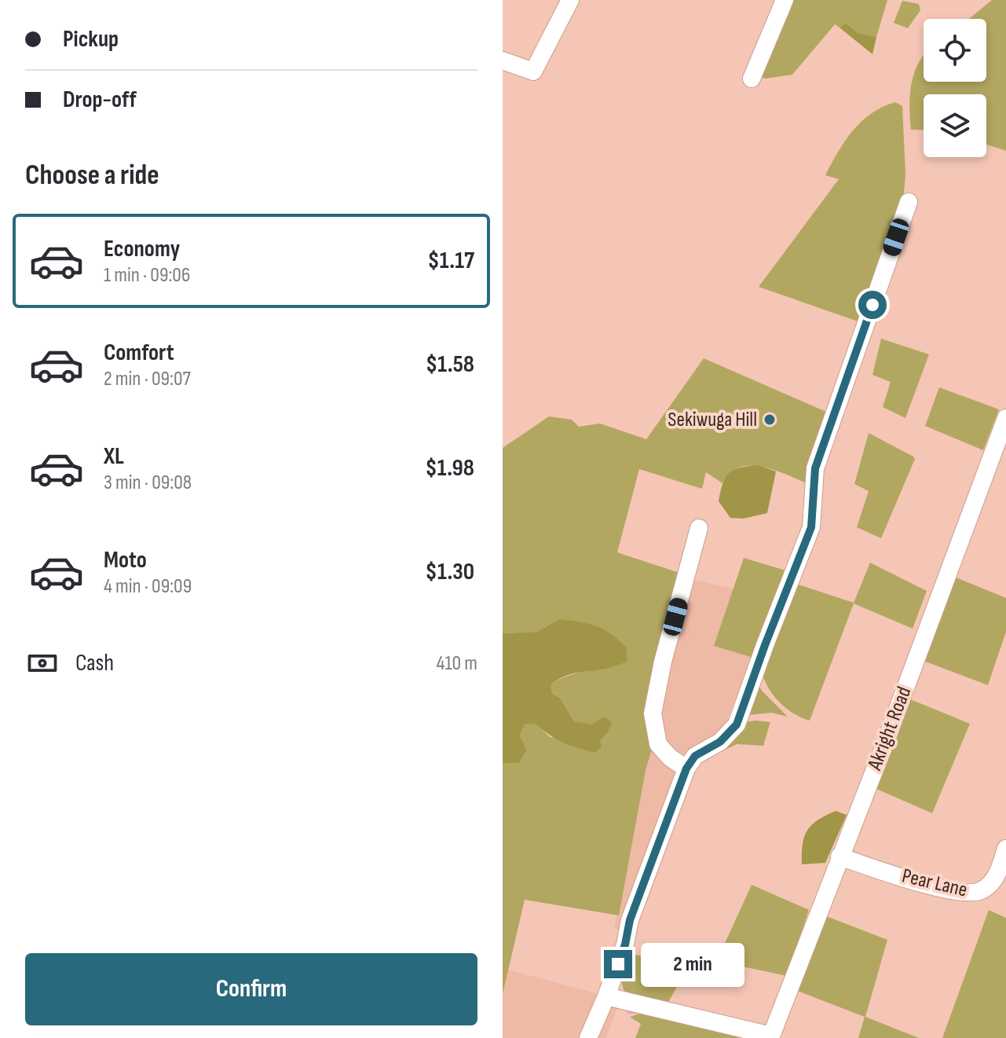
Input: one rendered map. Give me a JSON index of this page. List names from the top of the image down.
{
  "streets": {
    "street": ["Akright Road", "Pear Lane"]
  },
  "crossings": [
    ["Akright Road", "Pear Lane"]
  ],
  "places": ["Sekiwuga Hill"],
  "page": {
    "banner": ["Pickup", "Drop-off"],
    "heading": "Choose a ride",
    "list": [
      {
        "name": "Economy",
        "note": "1 min · 09:06",
        "value": "$1.17"
      },
      {
        "name": "Comfort",
        "note": "2 min · 09:07",
        "value": "$1.58"
      },
      {
        "name": "XL",
        "note": "3 min · 09:08",
        "value": "$1.98"
      },
      {
        "name": "Moto",
        "note": "4 min · 09:09",
        "value": "$1.30"
      }
    ],
    "pay": ["Cash", "410 m"],
    "buttons": "Confirm",
    "bubble": "2 min"
  }
}
